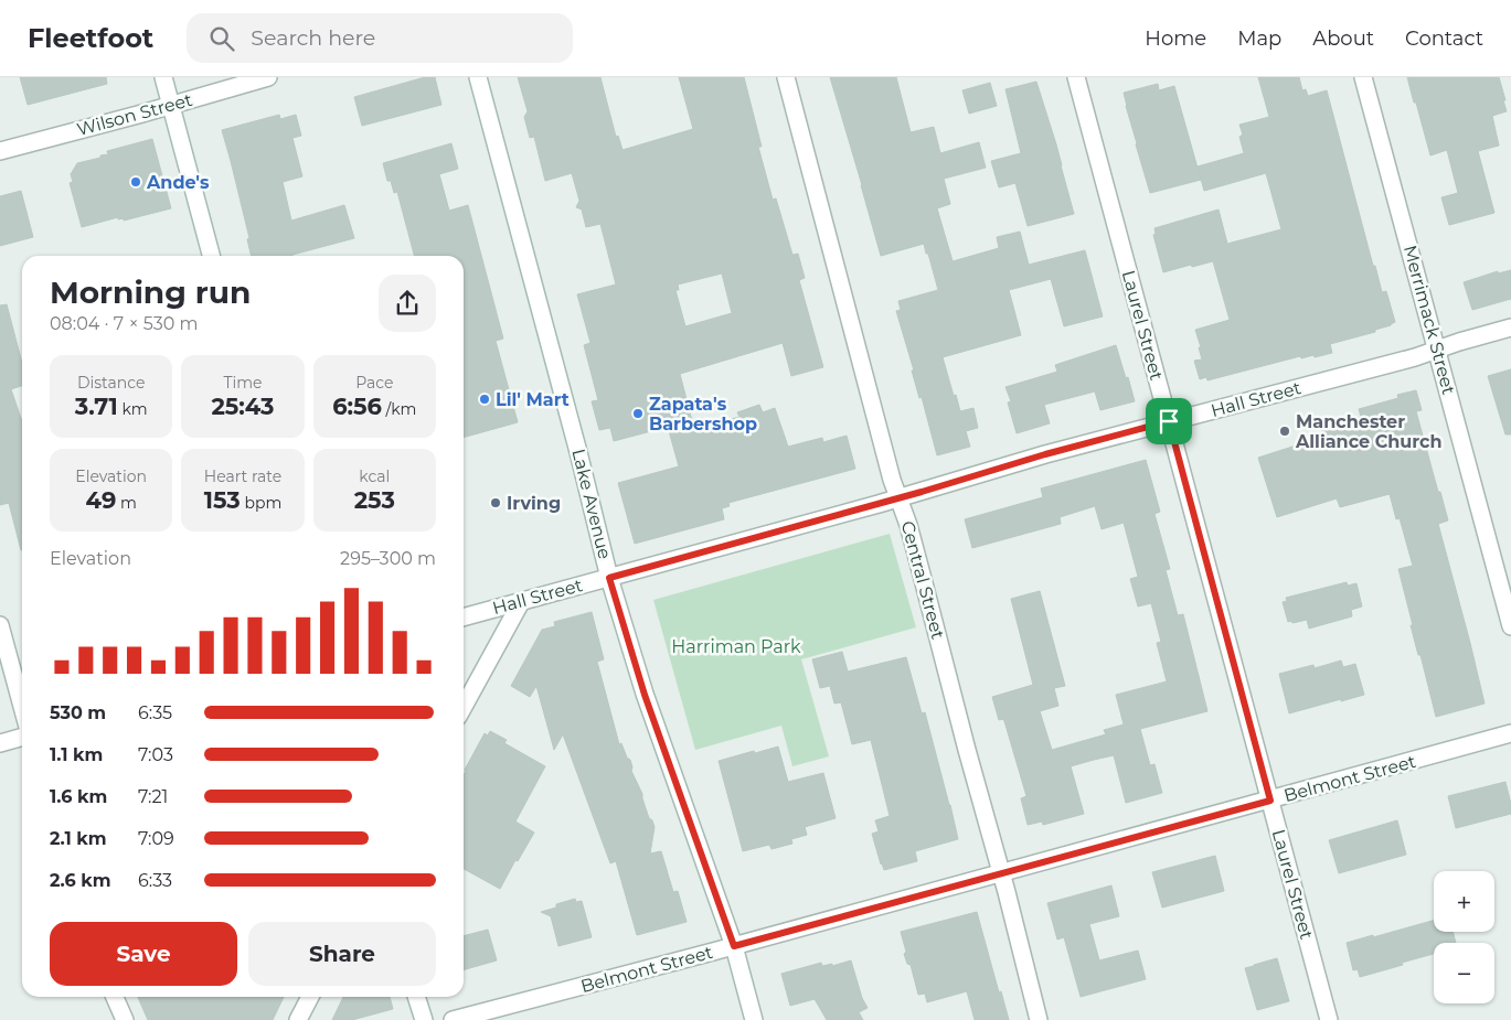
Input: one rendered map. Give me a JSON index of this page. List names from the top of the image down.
{
  "streets": {
    "street": [
      "Wilson Street",
      "Merrimack Street",
      "Laurel Street",
      "Hall Street",
      "Lake Avenue",
      "Central Street",
      "Belmont Street"
    ]
  },
  "crossings": [
    ["Merrimack Street", "Hall Street"],
    ["Laurel Street", "Hall Street"],
    ["Laurel Street", "Belmont Street"],
    ["Hall Street", "Lake Avenue"],
    ["Hall Street", "Central Street"],
    ["Lake Avenue", "Belmont Street"],
    ["Central Street", "Belmont Street"]
  ],
  "parks": ["Harriman Park"],
  "places": [
    "Ande's",
    "Lil' Mart",
    "Zapata's Barbershop",
    "Manchester Alliance Church",
    "Irving"
  ],
  "page": {
    "header": "Fleetfoot",
    "search": "Search here",
    "nav": [
      "Home",
      "Map",
      "About",
      "Contact"
    ],
    "heading": ["Morning run", "08:04 · 7 × 530 m"],
    "stats": [
      ["Distance", "3.71 km"],
      ["Time", "25:43"],
      ["Pace", "6:56 /km"],
      ["Elevation", "49 m"],
      ["Heart rate", "153 bpm"],
      ["kcal", "253"]
    ],
    "chart": ["Elevation", "295–300 m"],
    "list": [
      {
        "name": "530 m",
        "note": "6:35"
      },
      {
        "name": "1.1 km",
        "note": "7:03"
      },
      {
        "name": "1.6 km",
        "note": "7:21"
      },
      {
        "name": "2.1 km",
        "note": "7:09"
      },
      {
        "name": "2.6 km",
        "note": "6:33"
      }
    ],
    "map_buttons": ["+", "−"],
    "buttons": ["Save", "Share"]
  }
}
